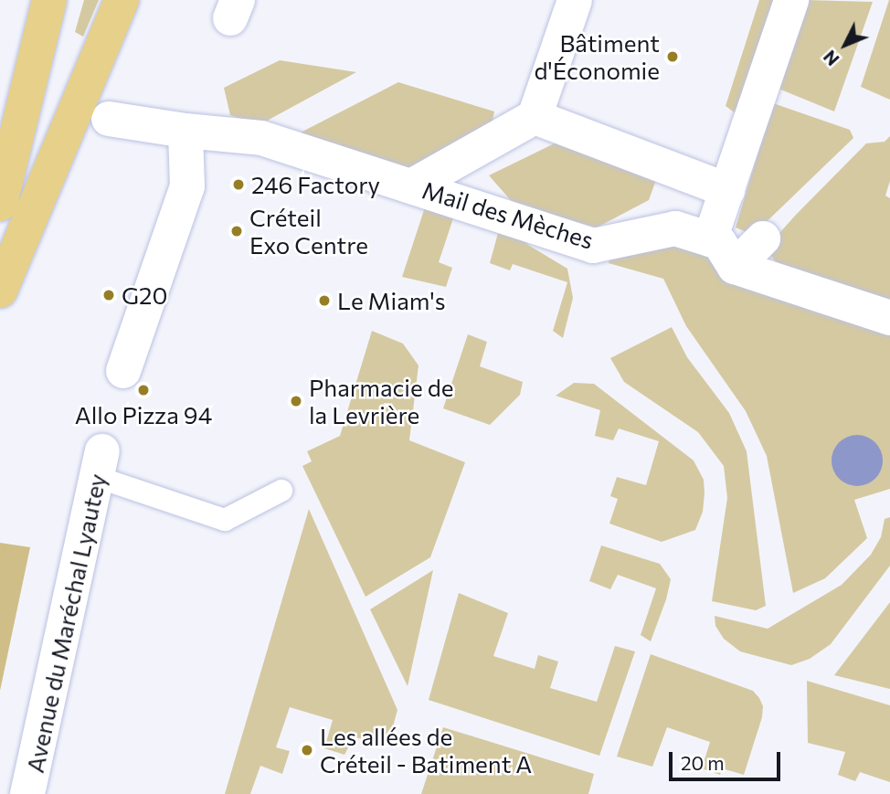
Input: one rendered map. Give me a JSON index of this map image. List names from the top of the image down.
{
  "streets": {
    "street": ["Mail des Mèches", "Avenue du Maréchal Lyautey"]
  },
  "places": [
    "Bâtiment d'Économie",
    "246 Factory",
    "Créteil Exo Centre",
    "G20",
    "Le Miam's",
    "Allo Pizza 94",
    "Pharmacie de la Levrière",
    "Les allées de Créteil - Batiment A"
  ],
  "scale_bar": "20 m",
  "north": "bottom left"
}
